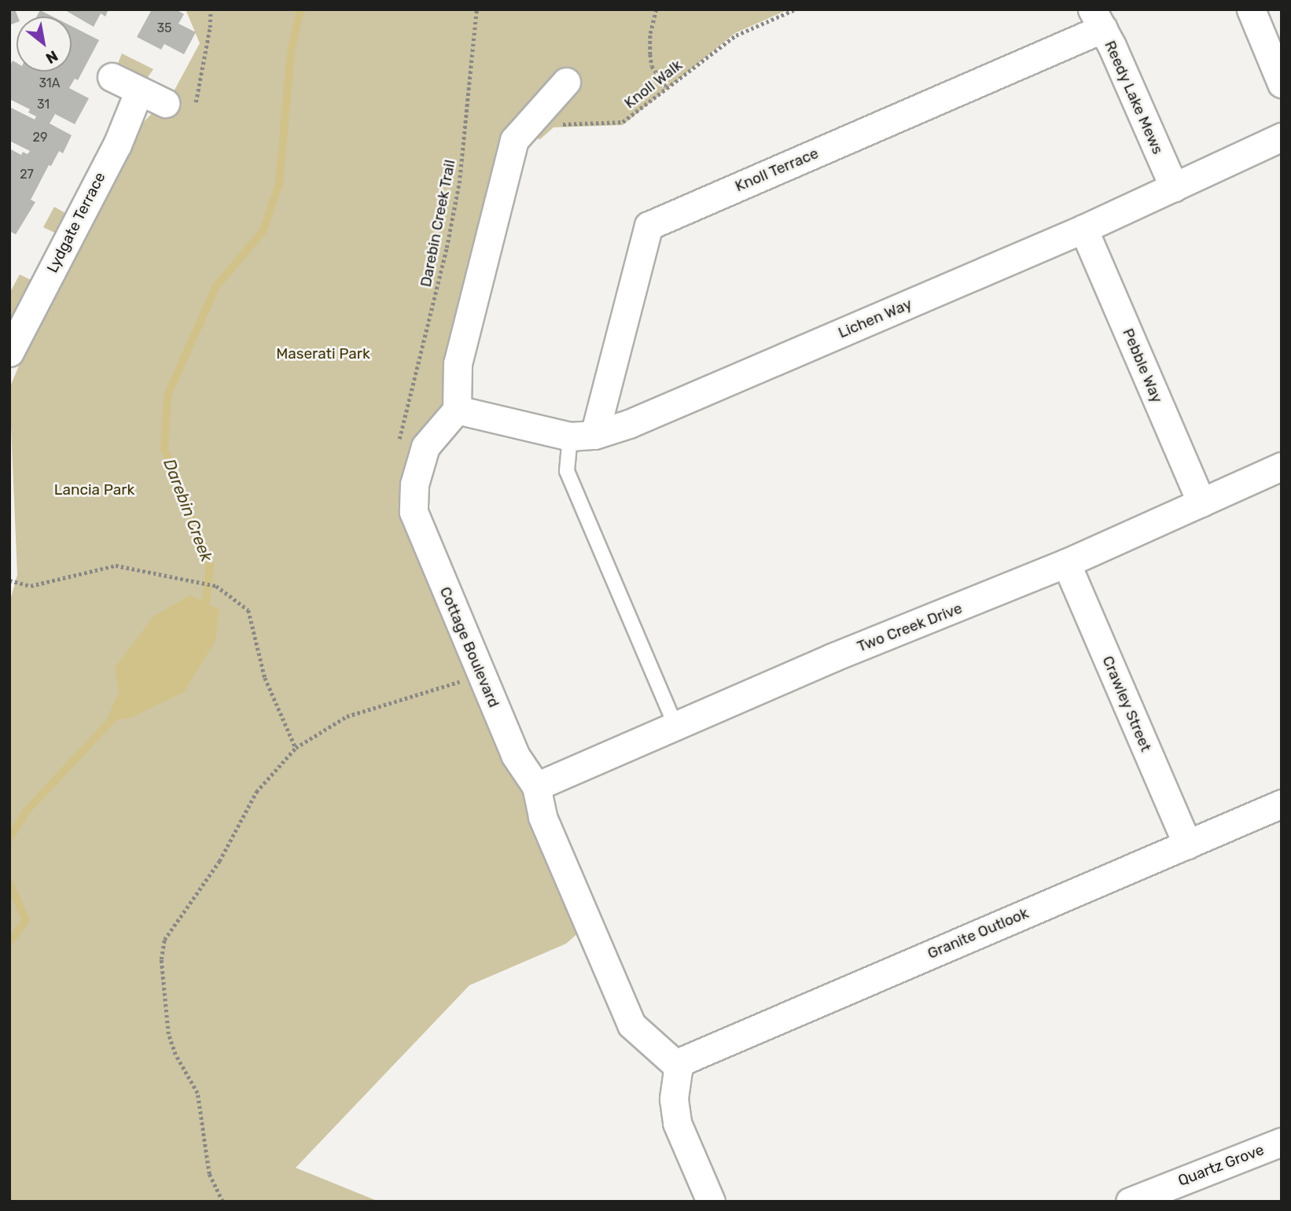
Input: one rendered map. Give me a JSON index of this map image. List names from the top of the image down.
{
  "streets": {
    "street": [
      "Reedy Lake Mews",
      "Knoll Terrace",
      "Lydgate Terrace",
      "Lichen Way",
      "Pebble Way",
      "Two Creek Drive",
      "Cottage Boulevard",
      "Crawley Street",
      "Granite Outlook",
      "Quartz Grove"
    ],
    "path": ["Knoll Walk", "Darebin Creek Trail"]
  },
  "crossings": [
    ["Reedy Lake Mews", "Knoll Terrace"],
    ["Reedy Lake Mews", "Lichen Way"],
    ["Knoll Terrace", "Lichen Way"],
    ["Lichen Way", "Pebble Way"],
    ["Pebble Way", "Two Creek Drive"],
    ["Two Creek Drive", "Cottage Boulevard"],
    ["Two Creek Drive", "Crawley Street"],
    ["Cottage Boulevard", "Granite Outlook"],
    ["Crawley Street", "Granite Outlook"]
  ],
  "water": ["Darebin Creek"],
  "parks": ["Maserati Park", "Lancia Park"],
  "house_numbers": [
    "35",
    "31A",
    "31",
    "29",
    "27"
  ],
  "north": "bottom right"
}
